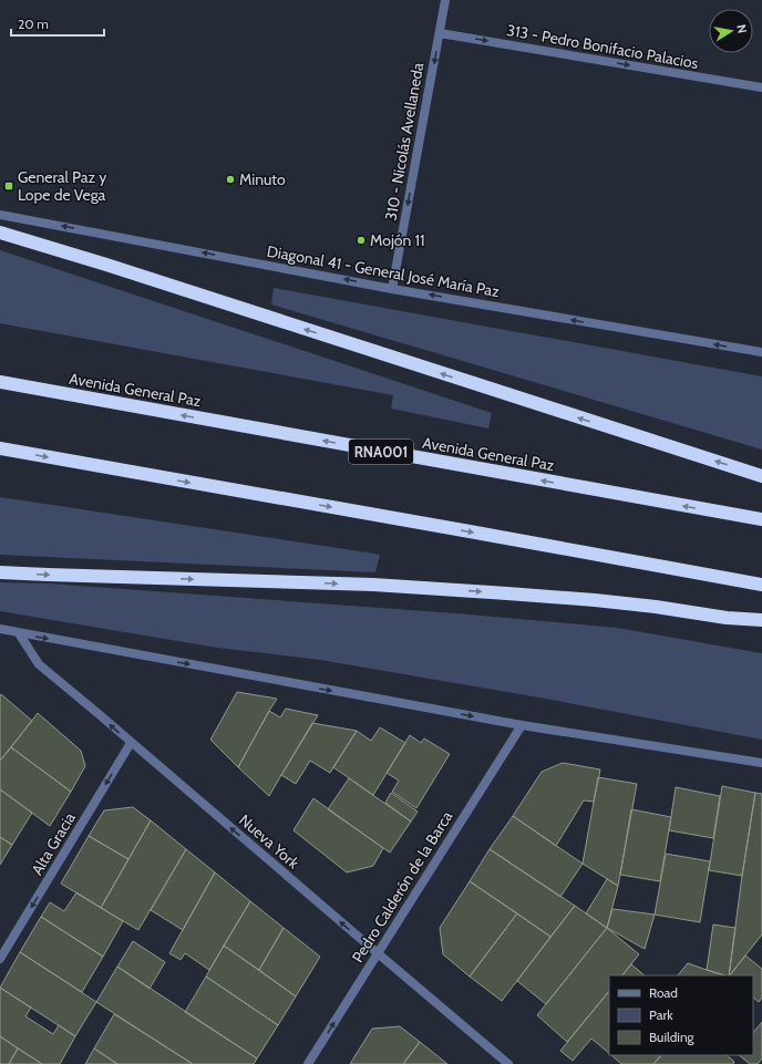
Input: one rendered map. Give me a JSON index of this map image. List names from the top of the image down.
{
  "streets": {
    "highway": ["Avenida General Paz", "RNA001"],
    "street": [
      "313 - Pedro Bonifacio Palacios",
      "310 - Nicolás Avellaneda",
      "Diagonal 41 - General José María Paz",
      "Nueva York",
      "Alta Gracia",
      "Pedro Calderón de la Barca"
    ]
  },
  "crossings": [
    ["313 - Pedro Bonifacio Palacios", "310 - Nicolás Avellaneda"],
    ["310 - Nicolás Avellaneda", "Diagonal 41 - General José María Paz"],
    ["Nueva York", "Alta Gracia"],
    ["Nueva York", "Pedro Calderón de la Barca"]
  ],
  "one_way": [
    "313 - Pedro Bonifacio Palacios",
    "310 - Nicolás Avellaneda",
    "Diagonal 41 - General José María Paz",
    "Nueva York",
    "Alta Gracia"
  ],
  "places": {
    "other": ["Minuto", "Mojón 11"],
    "transit": ["General Paz y Lope de Vega"]
  },
  "legend": ["Road", "Park", "Building"],
  "scale_bar": "20 m",
  "north": "right"
}
